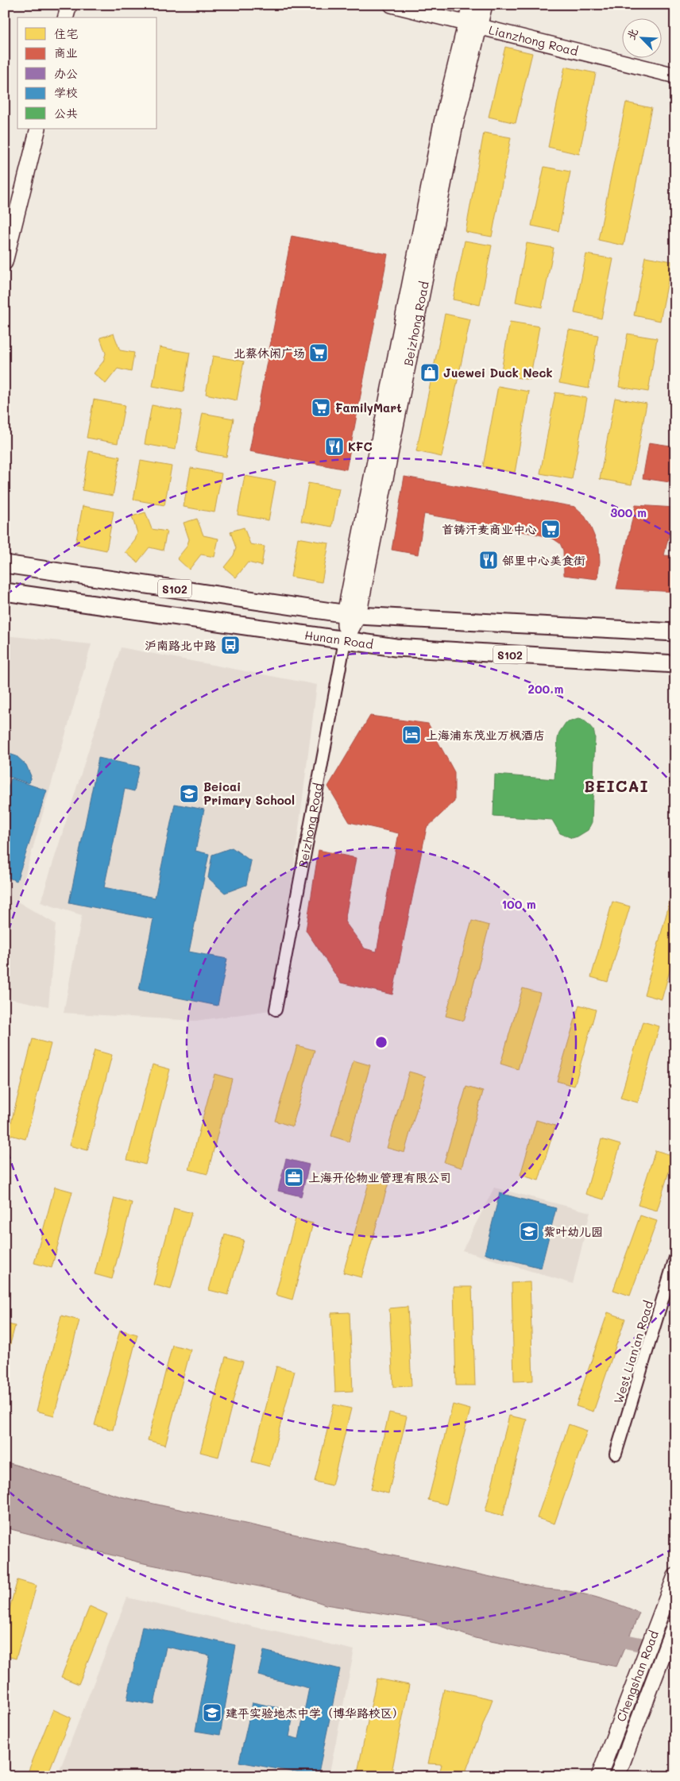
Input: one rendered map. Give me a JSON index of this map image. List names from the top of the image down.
{
  "streets": {
    "main road": ["S102", "Hunan Road"],
    "street": [
      "Lianzhong Road",
      "Beizhong Road",
      "West Lian'an Road",
      "Chengshan Road"
    ]
  },
  "crossings": [
    ["Lianzhong Road", "Beizhong Road"],
    ["Beizhong Road", "S102"],
    ["Beizhong Road", "Hunan Road"]
  ],
  "districts": ["BEICAI"],
  "places": {
    "supermarket": ["北蔡休闲广场", "FamilyMart", "首铸汗麦商业中心"],
    "shop": ["Juewei Duck Neck"],
    "restaurant": ["KFC", "邻里中心美食街"],
    "bus stop": ["沪南路北中路"],
    "hotel": ["上海浦东茂业万枫酒店"],
    "school or university": ["Beicai Primary School", "紫叶幼儿园", "建平实验地杰中学（博华路校区）"],
    "office": ["上海开伦物业管理有限公司"]
  },
  "legend": [
    "住宅",
    "商业",
    "办公",
    "学校",
    "公共"
  ],
  "north": "top left",
  "rings": ["300 m", "200 m", "100 m"]
}
